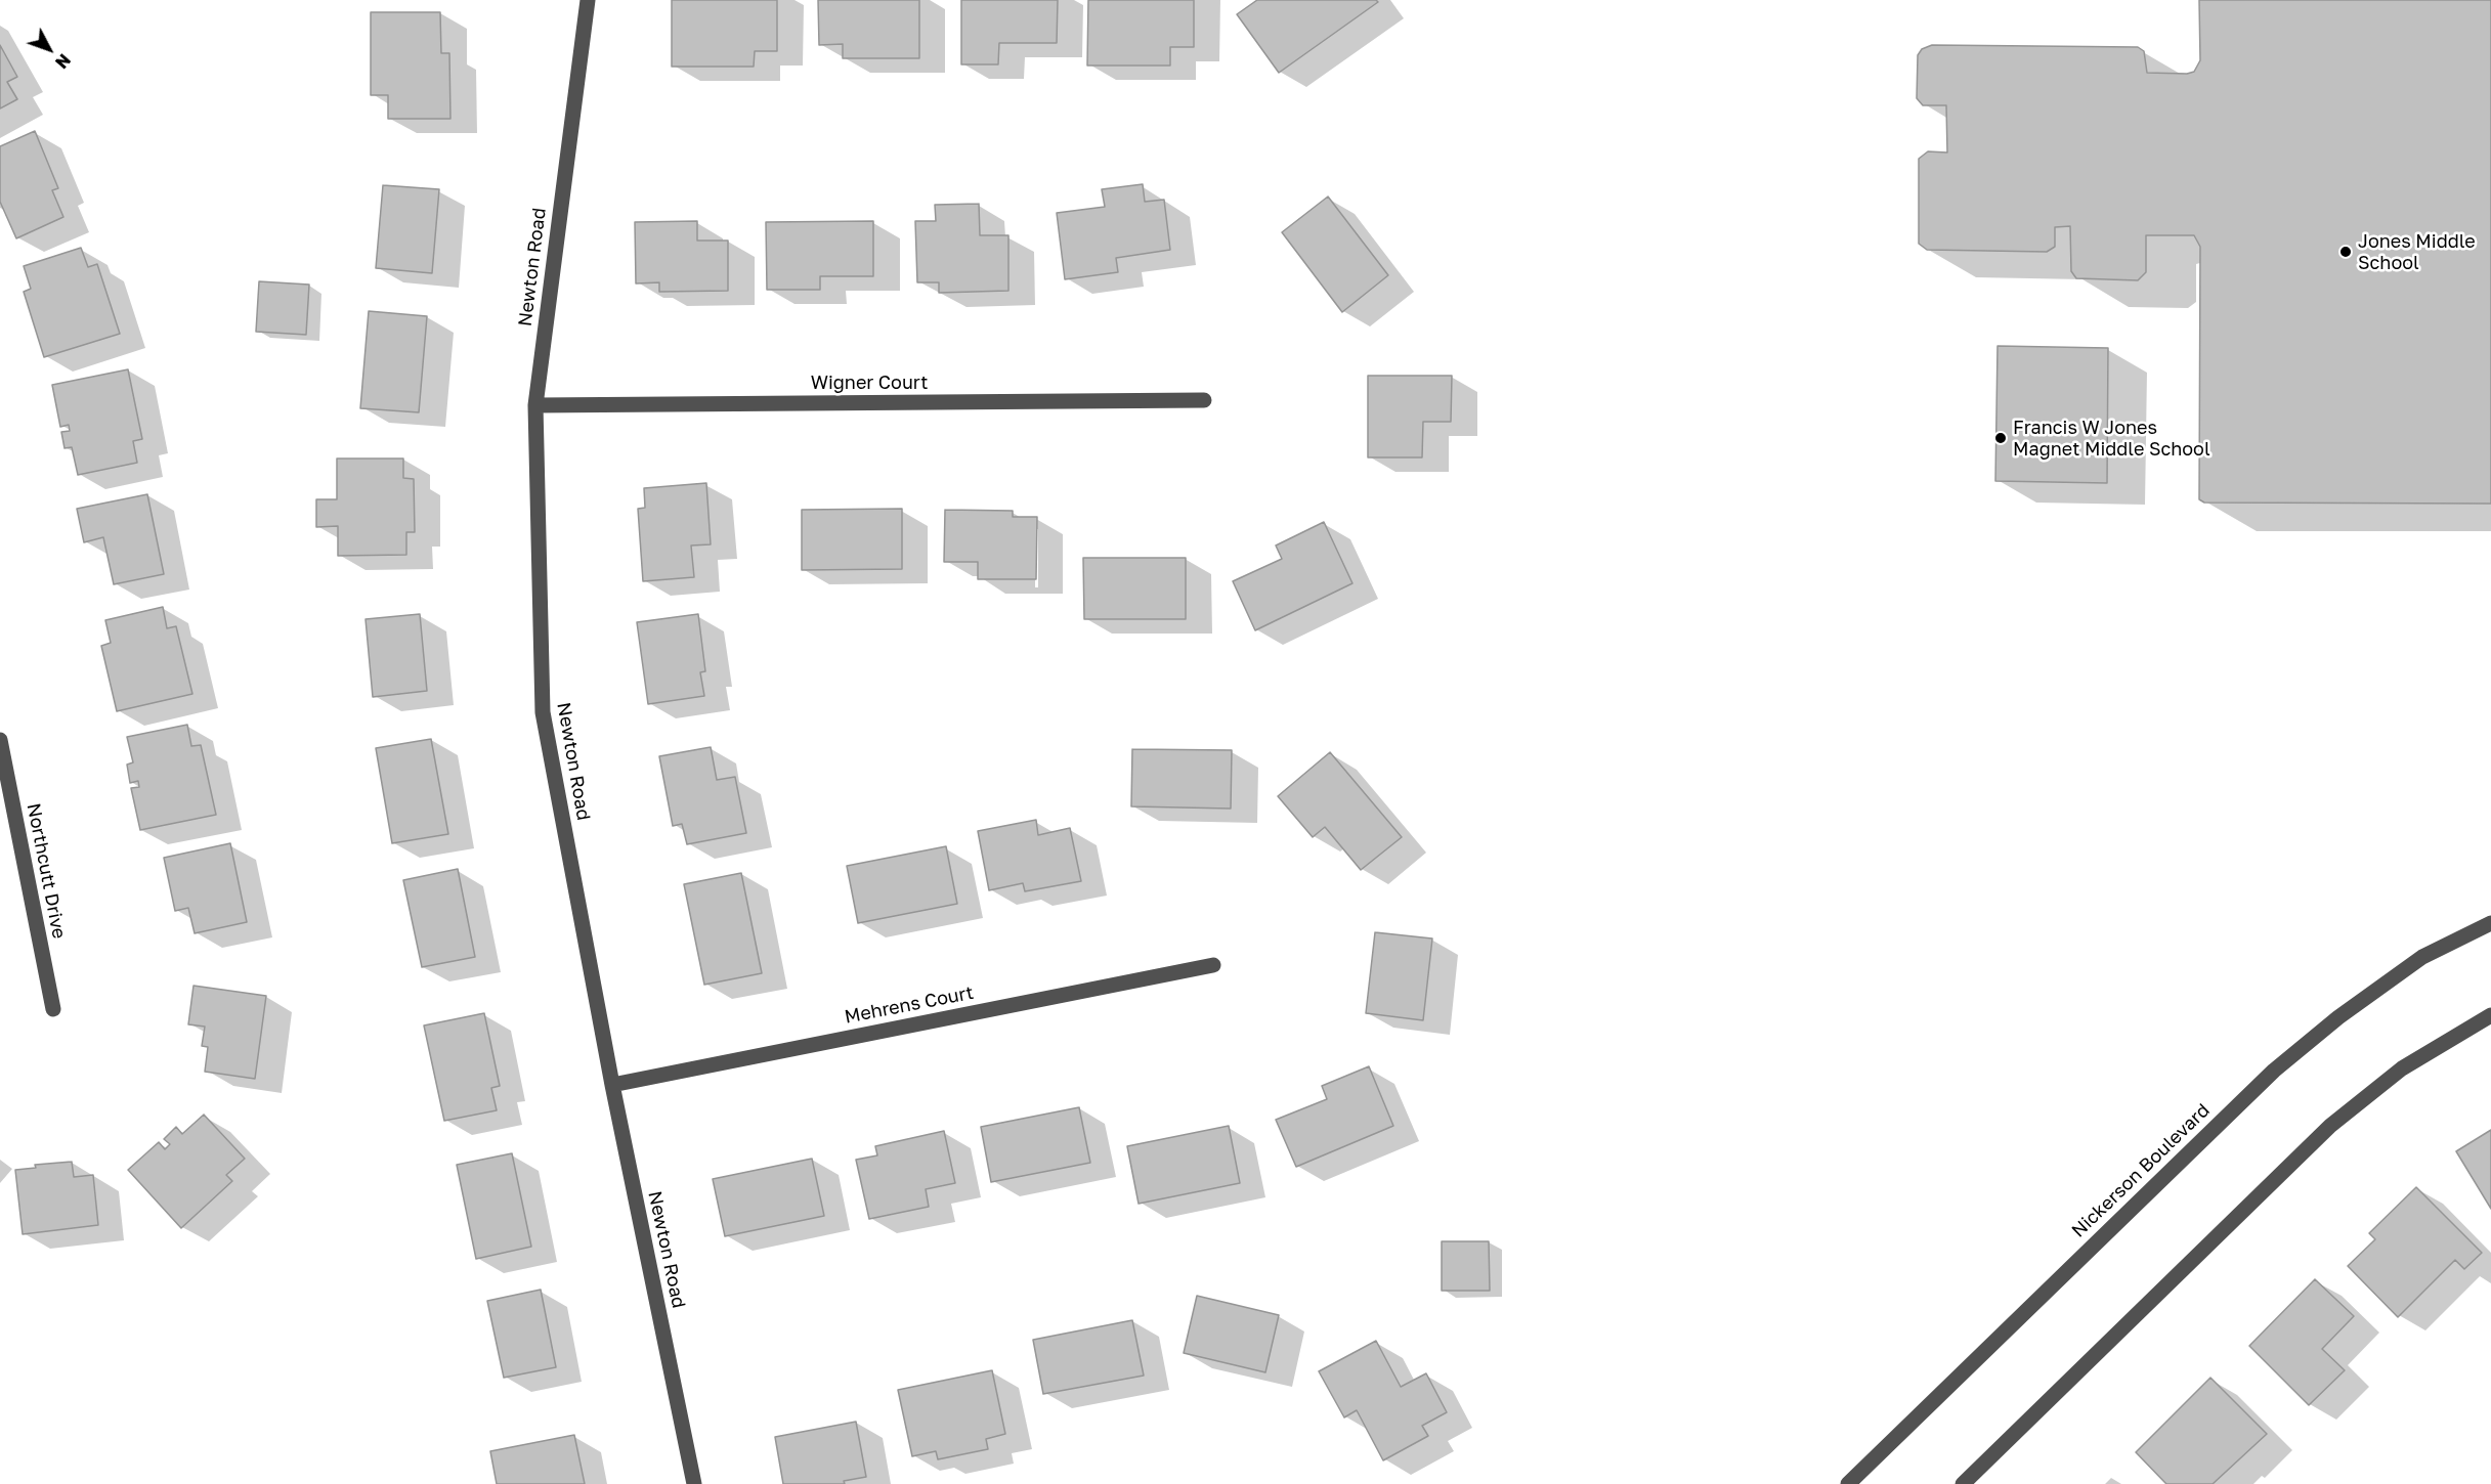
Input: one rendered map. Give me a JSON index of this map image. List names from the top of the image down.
{
  "streets": {
    "street": [
      "Newton Road",
      "Wigner Court",
      "Northcutt Drive",
      "Mehrens Court",
      "Nickerson Boulevard"
    ]
  },
  "crossings": [
    ["Newton Road", "Wigner Court"],
    ["Newton Road", "Mehrens Court"]
  ],
  "places": ["Jones Middle School", "Francis W Jones Magnet Middle School"],
  "north": "bottom right"
}
